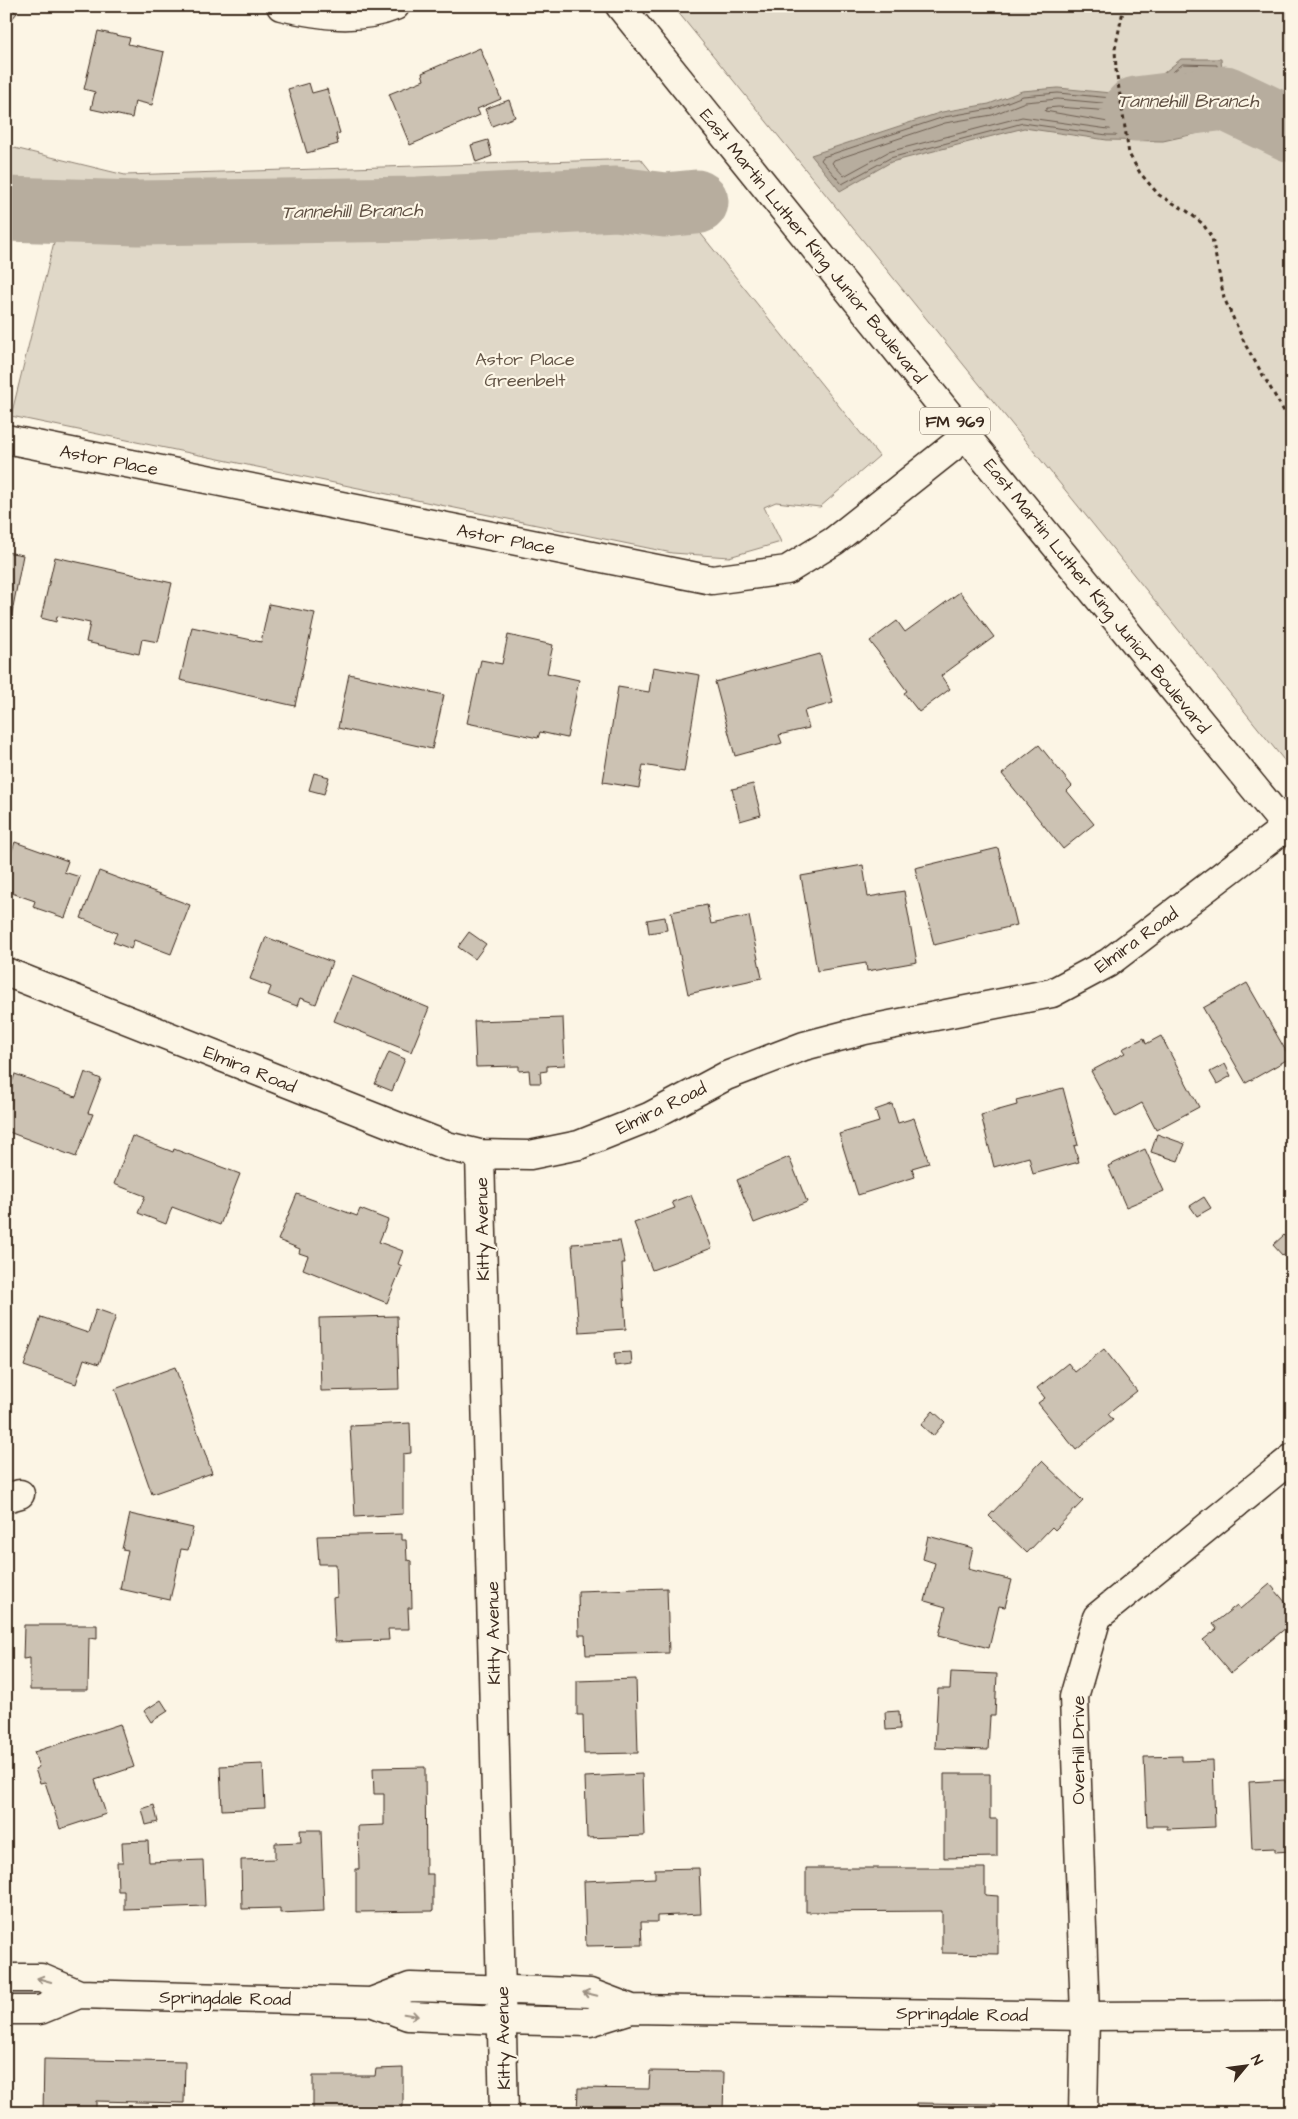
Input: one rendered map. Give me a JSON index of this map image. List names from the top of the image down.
{
  "streets": {
    "street": [
      "East Martin Luther King Junior Boulevard",
      "FM 969",
      "Astor Place",
      "Elmira Road",
      "Kitty Avenue",
      "Overhill Drive",
      "Springdale Road"
    ]
  },
  "crossings": [
    ["East Martin Luther King Junior Boulevard", "Astor Place"],
    ["East Martin Luther King Junior Boulevard", "Elmira Road"],
    ["Elmira Road", "Kitty Avenue"],
    ["Kitty Avenue", "Springdale Road"],
    ["Overhill Drive", "Springdale Road"]
  ],
  "water": ["Tannehill Branch"],
  "parks": ["Astor Place Greenbelt"],
  "north": "top right"
}
